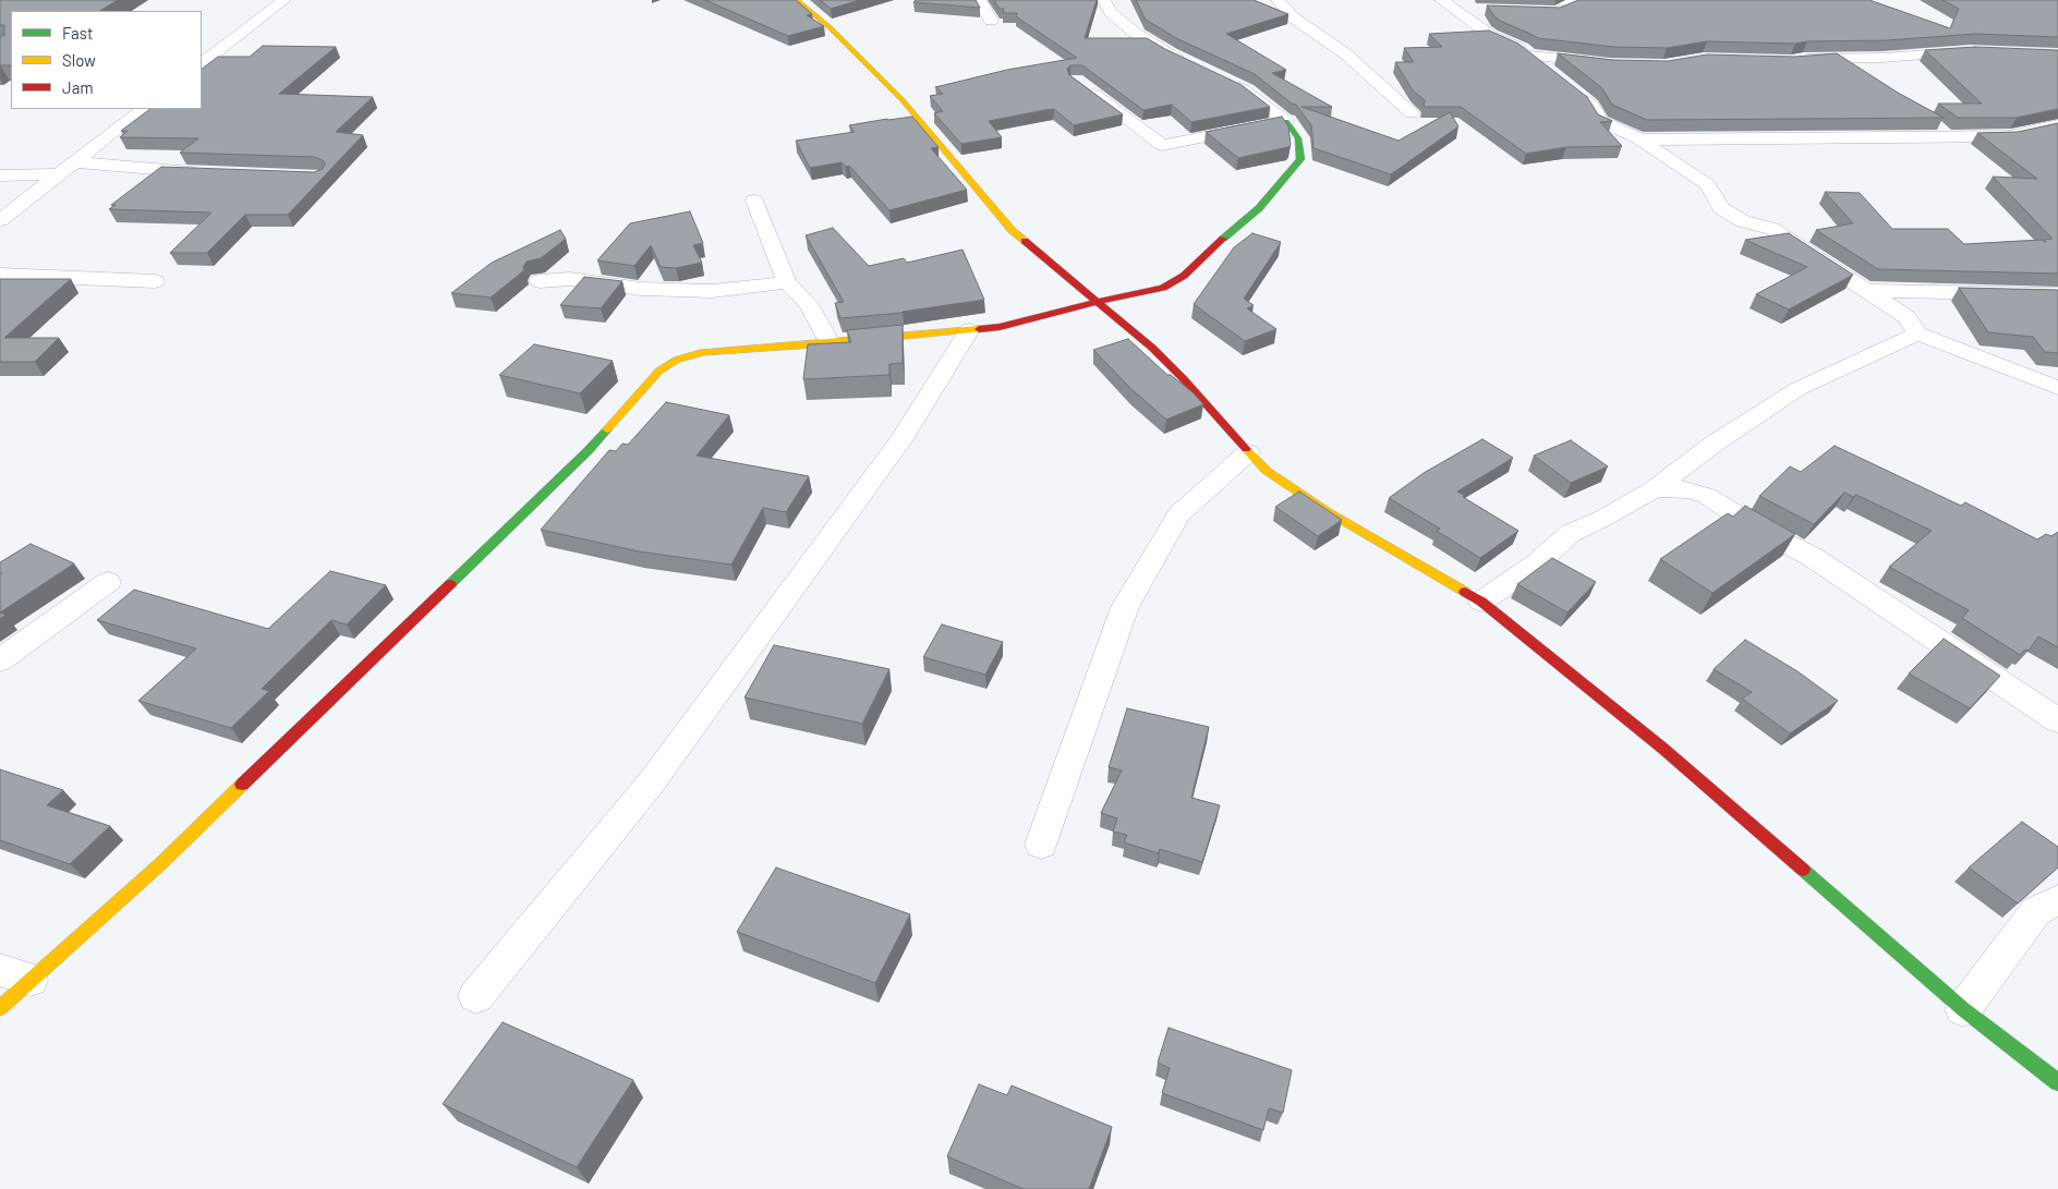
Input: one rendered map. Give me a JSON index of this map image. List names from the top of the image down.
{
  "legend": ["Fast", "Slow", "Jam"]
}
